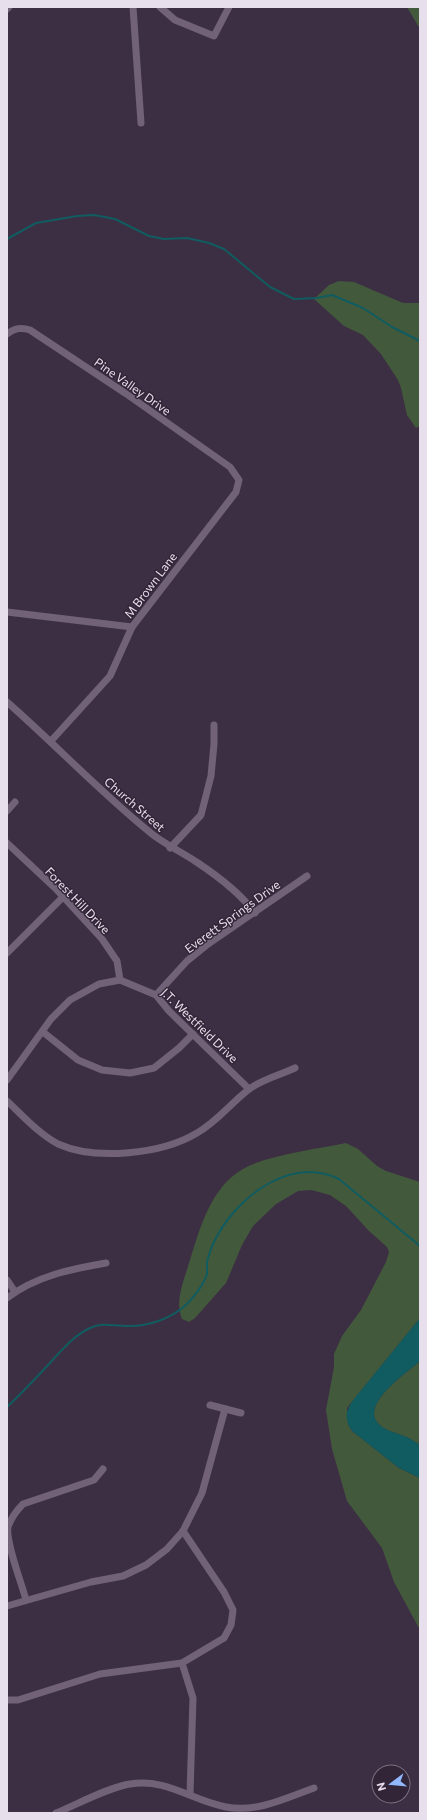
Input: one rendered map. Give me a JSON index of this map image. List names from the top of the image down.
{
  "streets": {
    "street": [
      "Pine Valley Drive",
      "M Brown Lane",
      "Church Street",
      "Forest Hill Drive",
      "Everett Springs Drive",
      "J.T. Westfield Drive"
    ]
  },
  "crossings": [
    ["Pine Valley Drive", "M Brown Lane"],
    ["M Brown Lane", "Church Street"],
    ["Church Street", "Everett Springs Drive"],
    ["Forest Hill Drive", "J.T. Westfield Drive"],
    ["Everett Springs Drive", "J.T. Westfield Drive"]
  ],
  "north": "left"
}
